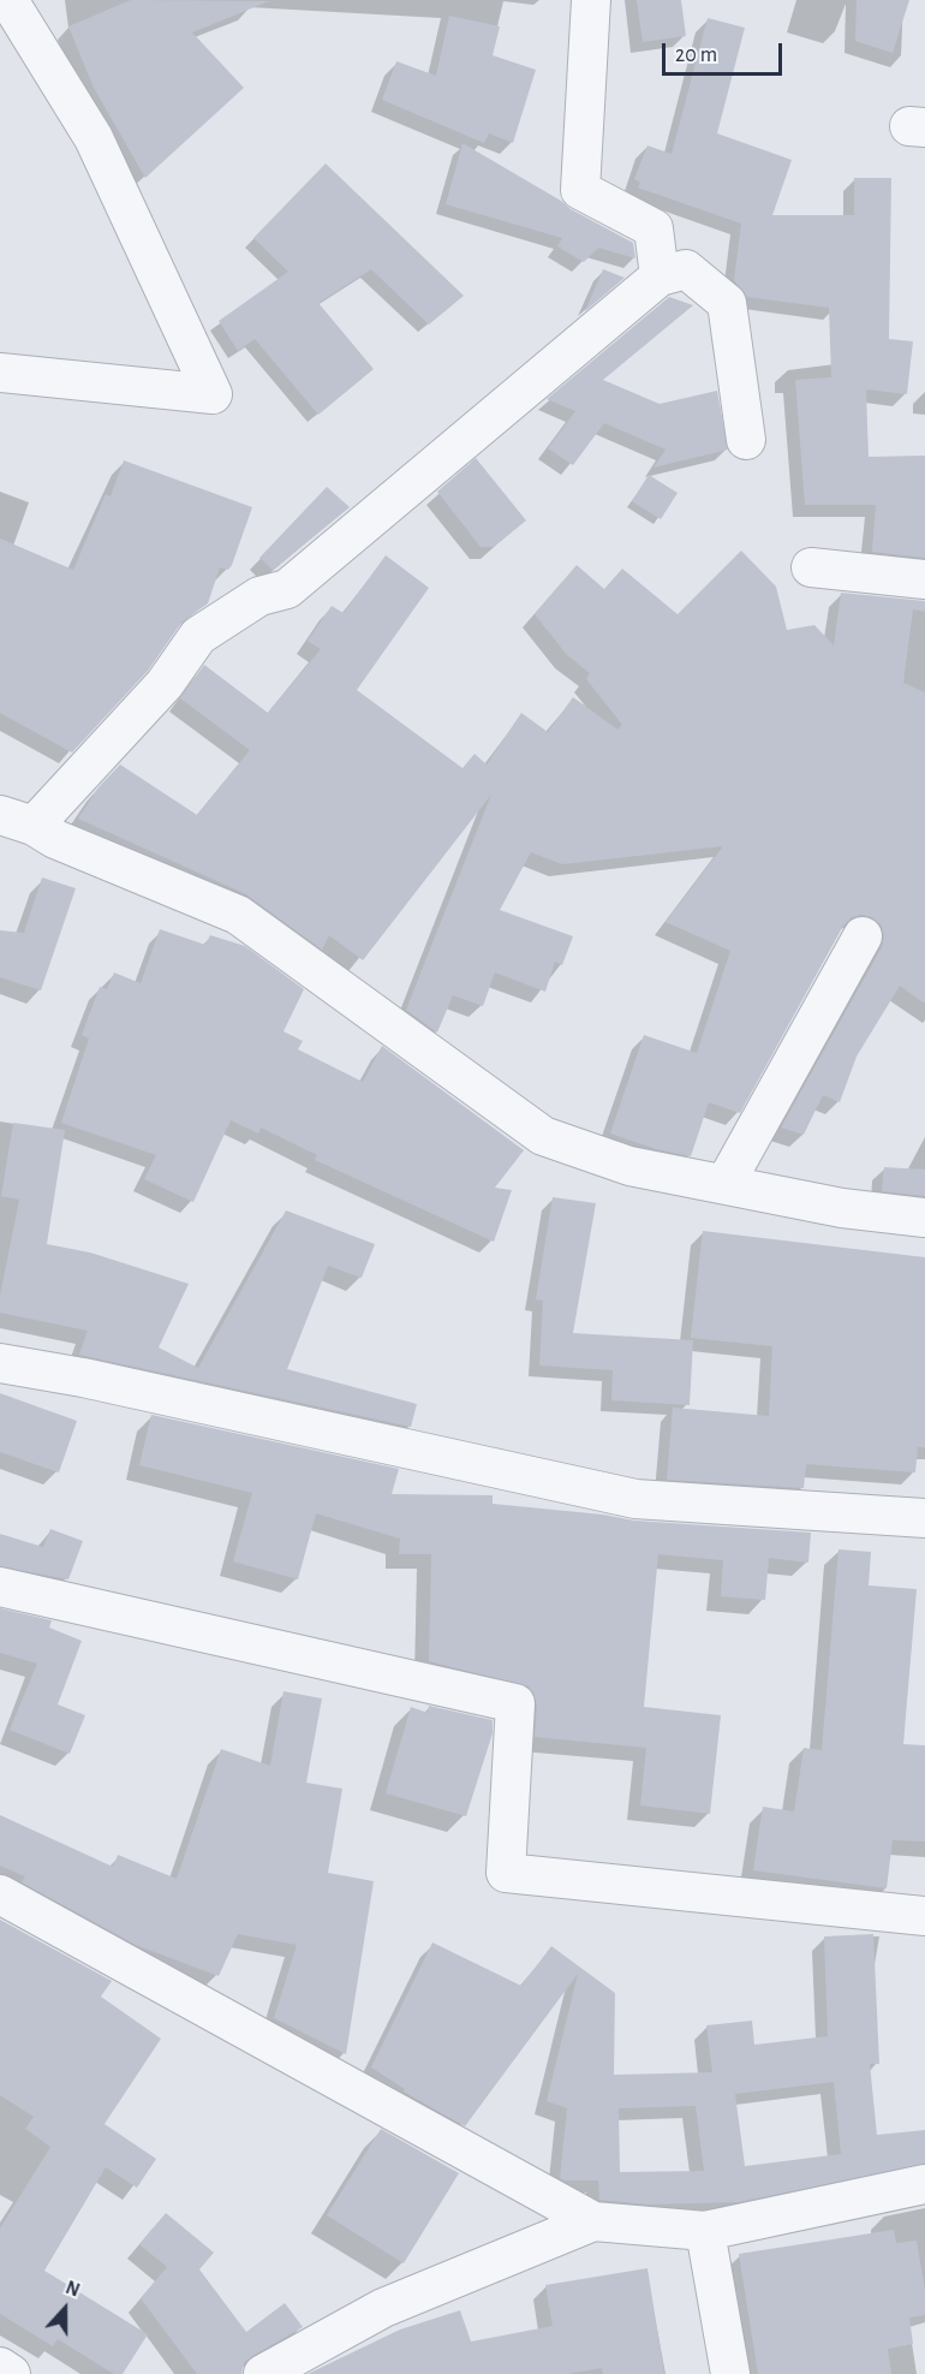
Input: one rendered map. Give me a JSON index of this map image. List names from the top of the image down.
{
  "scale_bar": "20 m",
  "north": "top"
}
